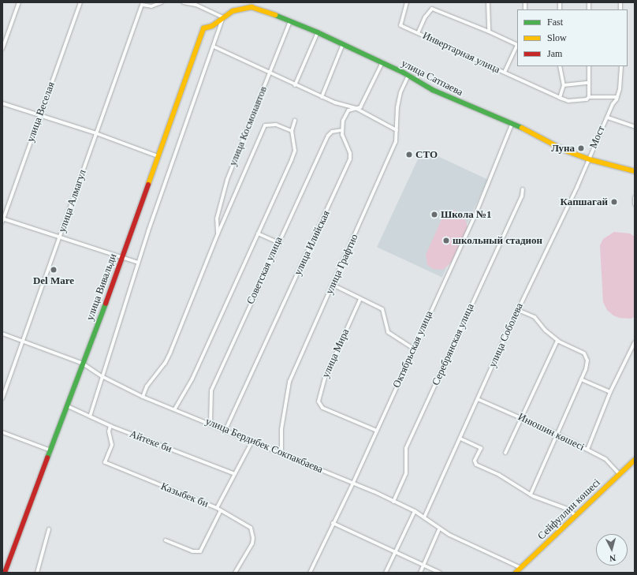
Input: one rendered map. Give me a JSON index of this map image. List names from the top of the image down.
{
  "streets": {
    "street": [
      "Инвертарная улица",
      "улица Сатпаева",
      "улица Веселая",
      "улица Космонавтов",
      "Мост",
      "улица Алмагул",
      "улица Илийская",
      "улица Графтио",
      "Советская улица",
      "улица Вивальди",
      "улица Соболева",
      "Серебрянская улица",
      "Октябрьская улица",
      "улица Мира",
      "Инюшин көшесі",
      "Айтеке би",
      "улица Бердибек Сокпакбаева",
      "Казыбек би",
      "Сейфуллин көшесі"
    ]
  },
  "crossings": [
    ["улица Сатпаева", "улица Космонавтов"],
    ["улица Сатпаева", "улица Графтио"],
    ["улица Сатпаева", "улица Вивальди"],
    ["улица Сатпаева", "улица Соболева"],
    ["улица Сатпаева", "Октябрьская улица"],
    ["улица Космонавтов", "улица Бердибек Сокпакбаева"],
    ["Мост", "улица Соболева"],
    ["улица Алмагул", "улица Бердибек Сокпакбаева"],
    ["улица Илийская", "Советская улица"],
    ["улица Илийская", "улица Бердибек Сокпакбаева"],
    ["улица Графтио", "улица Бердибек Сокпакбаева"],
    ["Советская улица", "улица Бердибек Сокпакбаева"],
    ["улица Вивальди", "Айтеке би"],
    ["улица Вивальди", "улица Бердибек Сокпакбаева"],
    ["улица Соболева", "Инюшин көшесі"],
    ["улица Соболева", "улица Бердибек Сокпакбаева"],
    ["Серебрянская улица", "улица Бердибек Сокпакбаева"],
    ["Октябрьская улица", "улица Мира"],
    ["Октябрьская улица", "улица Бердибек Сокпакбаева"],
    ["Инюшин көшесі", "Сейфуллин көшесі"],
    ["Айтеке би", "Казыбек би"],
    ["улица Бердибек Сокпакбаева", "Сейфуллин көшесі"]
  ],
  "places": [
    "Луна",
    "СТО",
    "Капшагай",
    "Школа №1",
    "школьный стадион",
    "Del Mare"
  ],
  "legend": ["Fast", "Slow", "Jam"],
  "north": "bottom"
}
